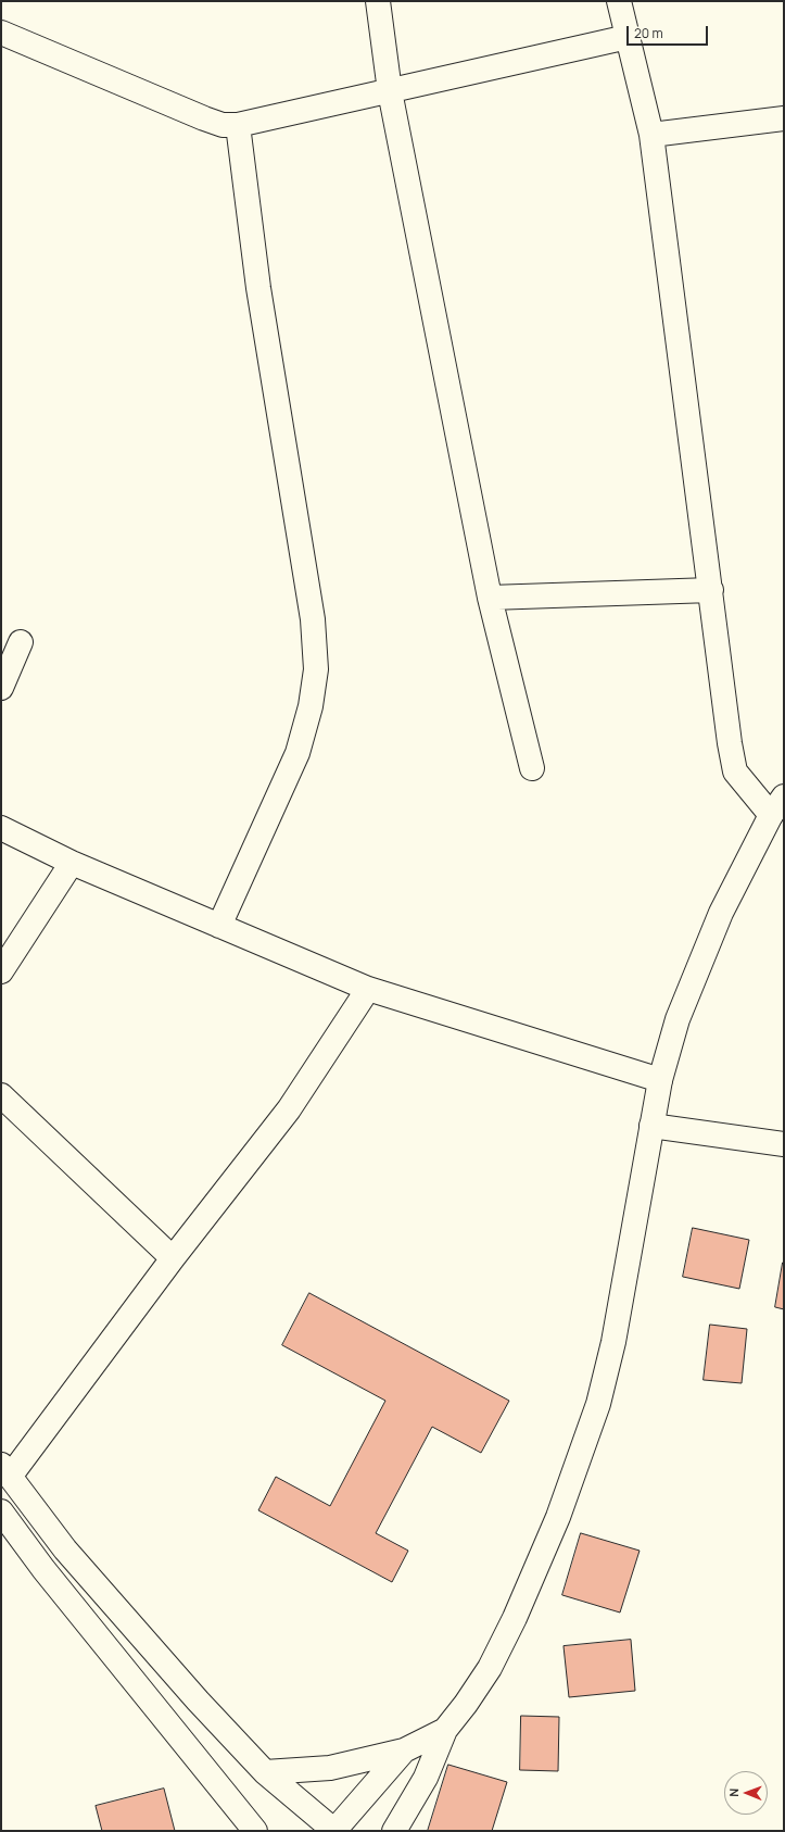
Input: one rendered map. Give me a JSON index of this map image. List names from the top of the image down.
{
  "scale_bar": "20 m",
  "north": "left"
}
